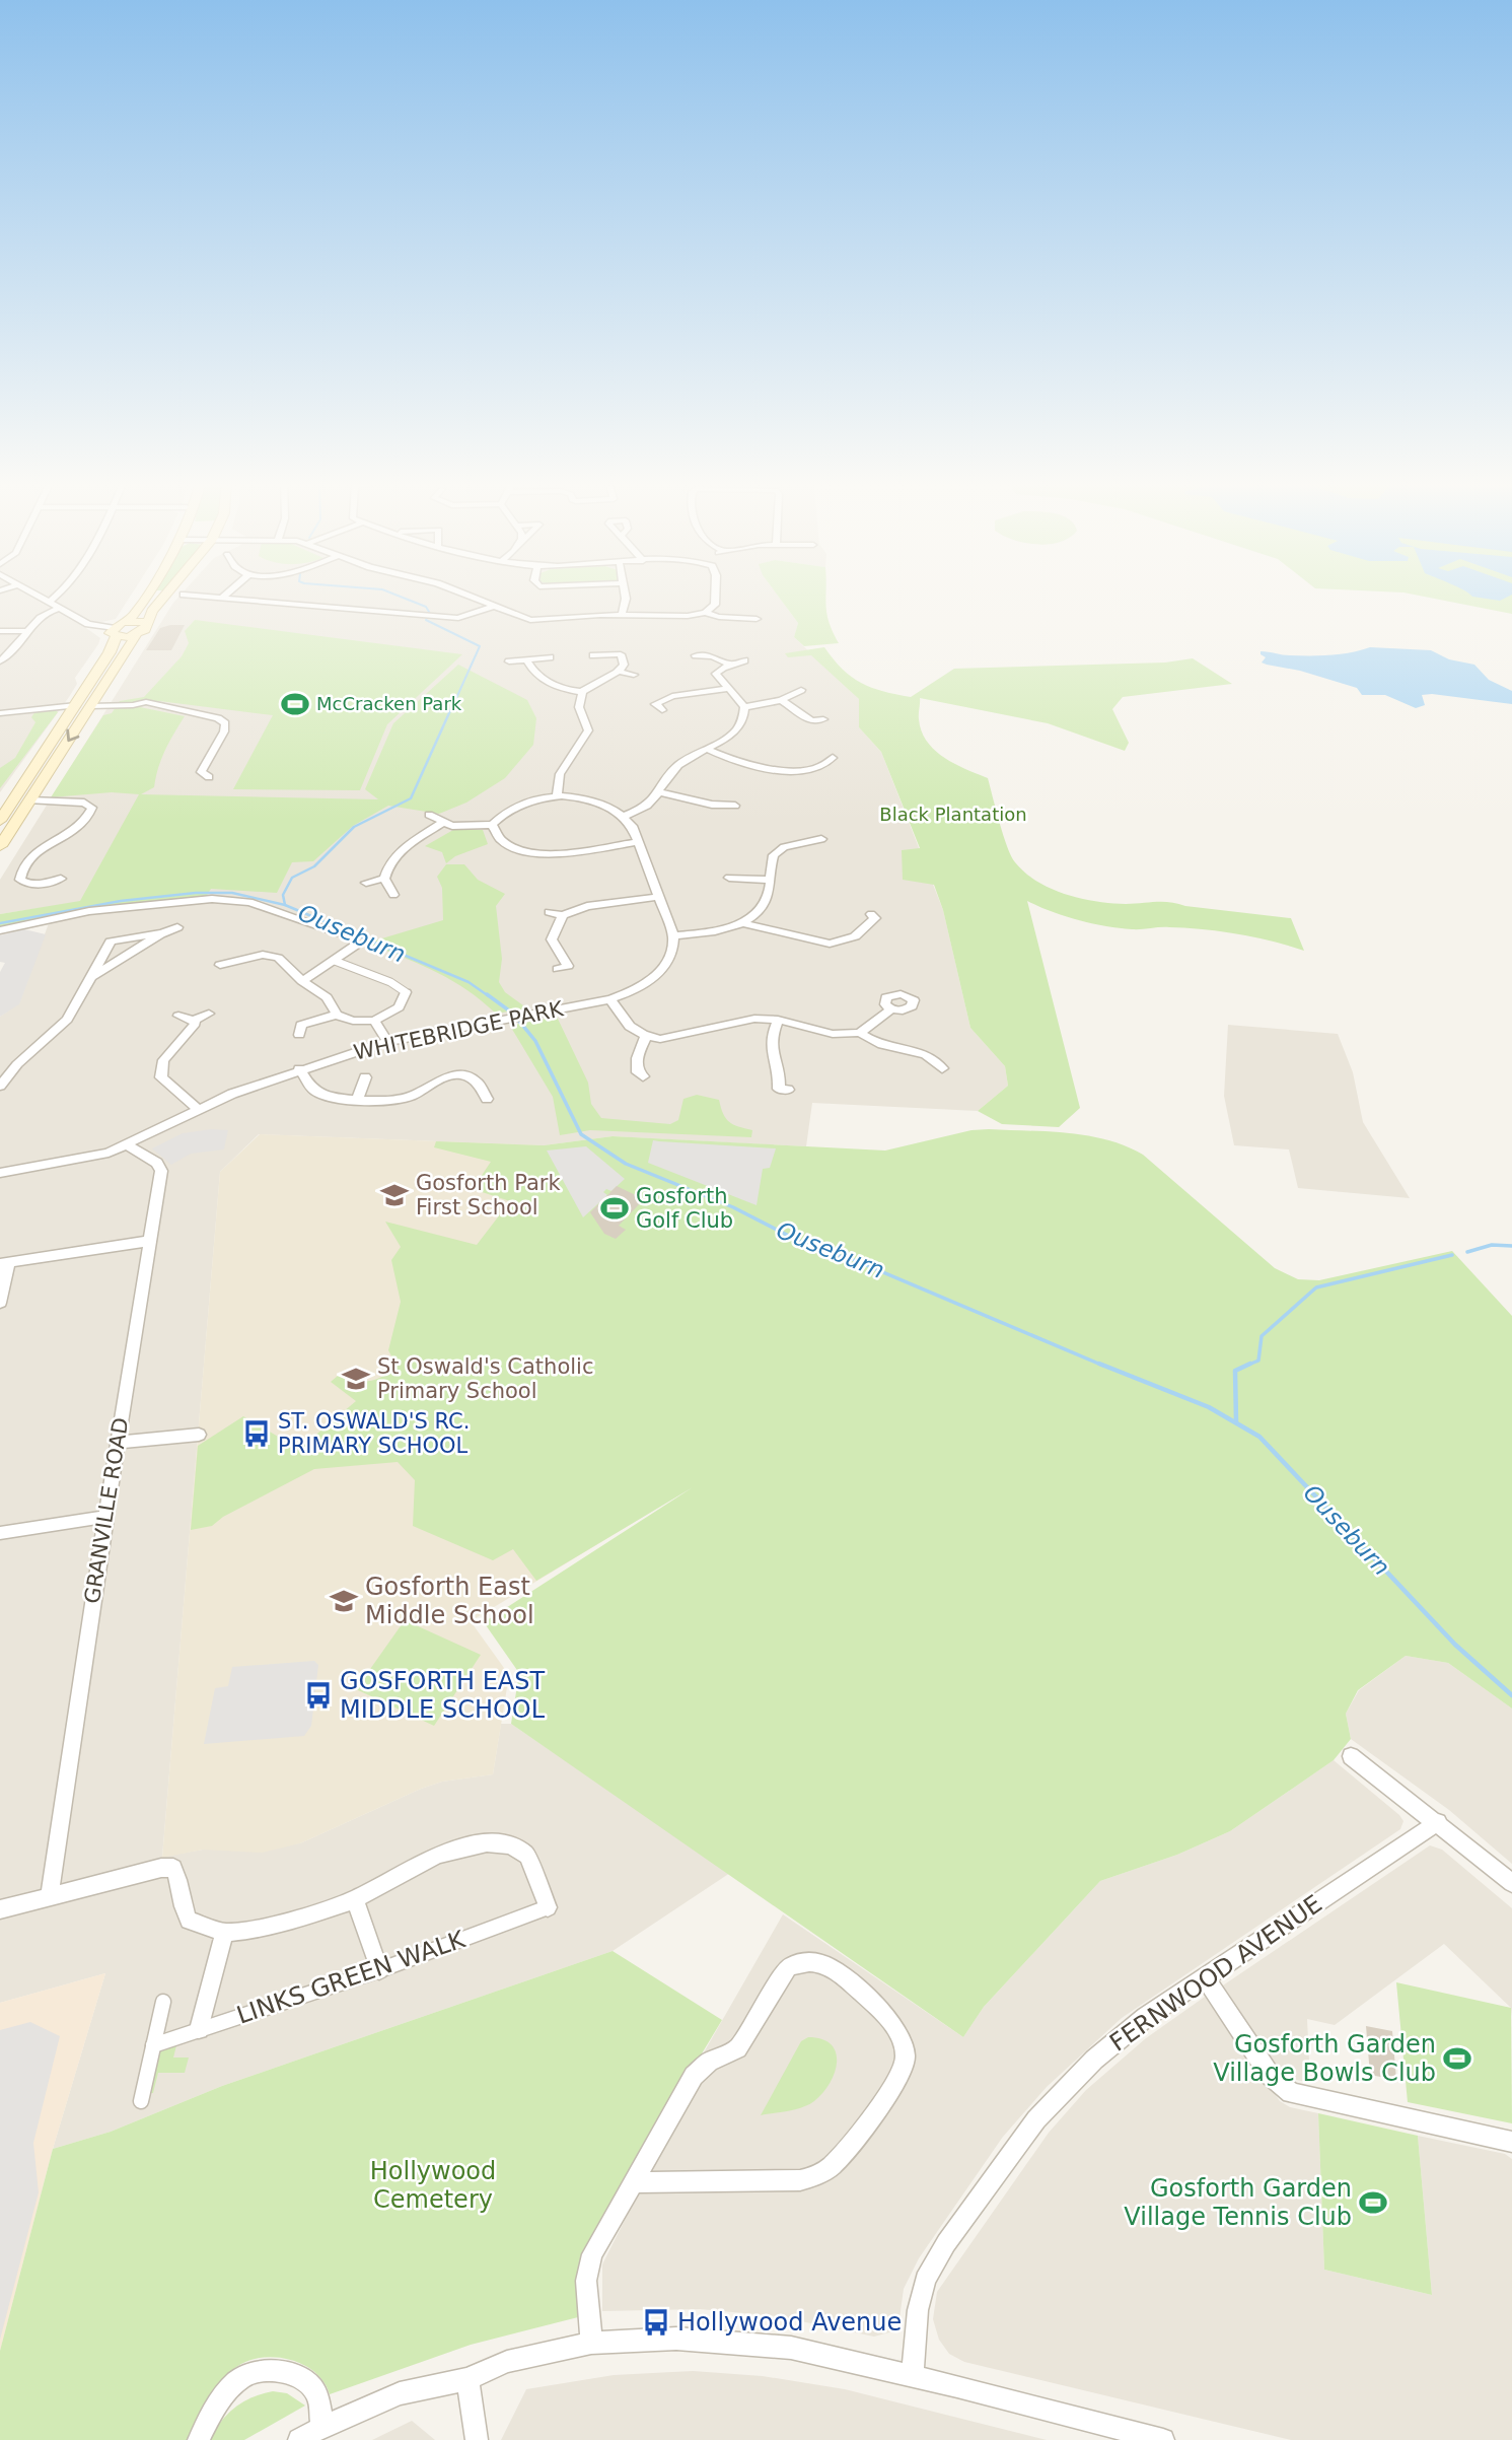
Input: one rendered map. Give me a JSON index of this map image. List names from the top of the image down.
{
  "streets": {
    "street": [
      "WHITEBRIDGE PARK",
      "GRANVILLE ROAD",
      "FERNWOOD AVENUE",
      "LINKS GREEN WALK"
    ]
  },
  "crossings": [
    ["WHITEBRIDGE PARK", "GRANVILLE ROAD"]
  ],
  "water": ["Ouseburn"],
  "parks": ["Black Plantation", "Hollywood Cemetery"],
  "places": {
    "sports": [
      "McCracken Park",
      "Gosforth Golf Club",
      "Gosforth Garden Village Bowls Club",
      "Gosforth Garden Village Tennis Club"
    ],
    "school or university": ["Gosforth Park First School", "St Oswald's Catholic Primary School", "Gosforth East Middle School"],
    "bus stop": ["ST. OSWALD'S RC. PRIMARY SCHOOL", "GOSFORTH EAST MIDDLE SCHOOL", "Hollywood Avenue"]
  }
}
